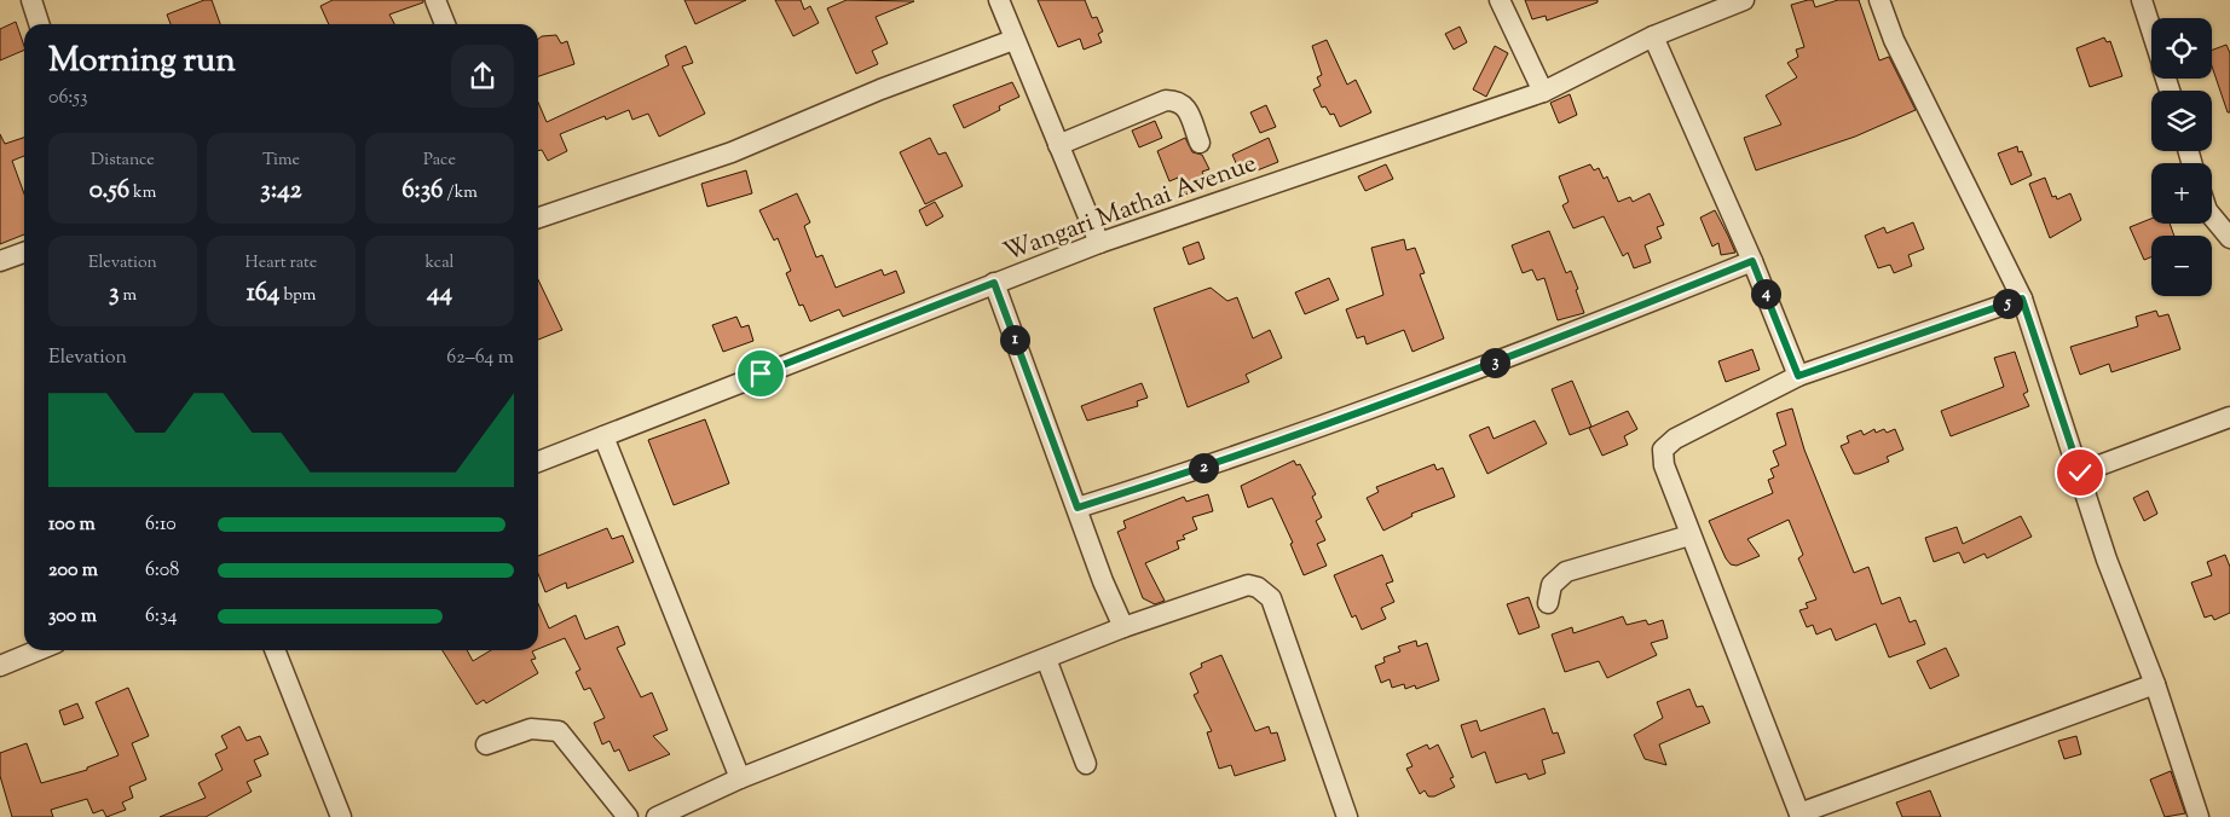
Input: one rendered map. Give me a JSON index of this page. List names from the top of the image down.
{
  "streets": {
    "street": ["Wangari Mathai Avenue"]
  },
  "page": {
    "map_buttons": ["+", "−"],
    "heading": ["Morning run", "06:53"],
    "stats": [
      ["Distance", "0.56 km"],
      ["Time", "3:42"],
      ["Pace", "6:36 /km"],
      ["Elevation", "3 m"],
      ["Heart rate", "164 bpm"],
      ["kcal", "44"]
    ],
    "pins": [
      "4",
      "5",
      "1",
      "3",
      "2"
    ],
    "chart": ["Elevation", "62–64 m"],
    "list": [
      {
        "name": "100 m",
        "note": "6:10"
      },
      {
        "name": "200 m",
        "note": "6:08"
      },
      {
        "name": "300 m",
        "note": "6:34"
      }
    ]
  }
}
